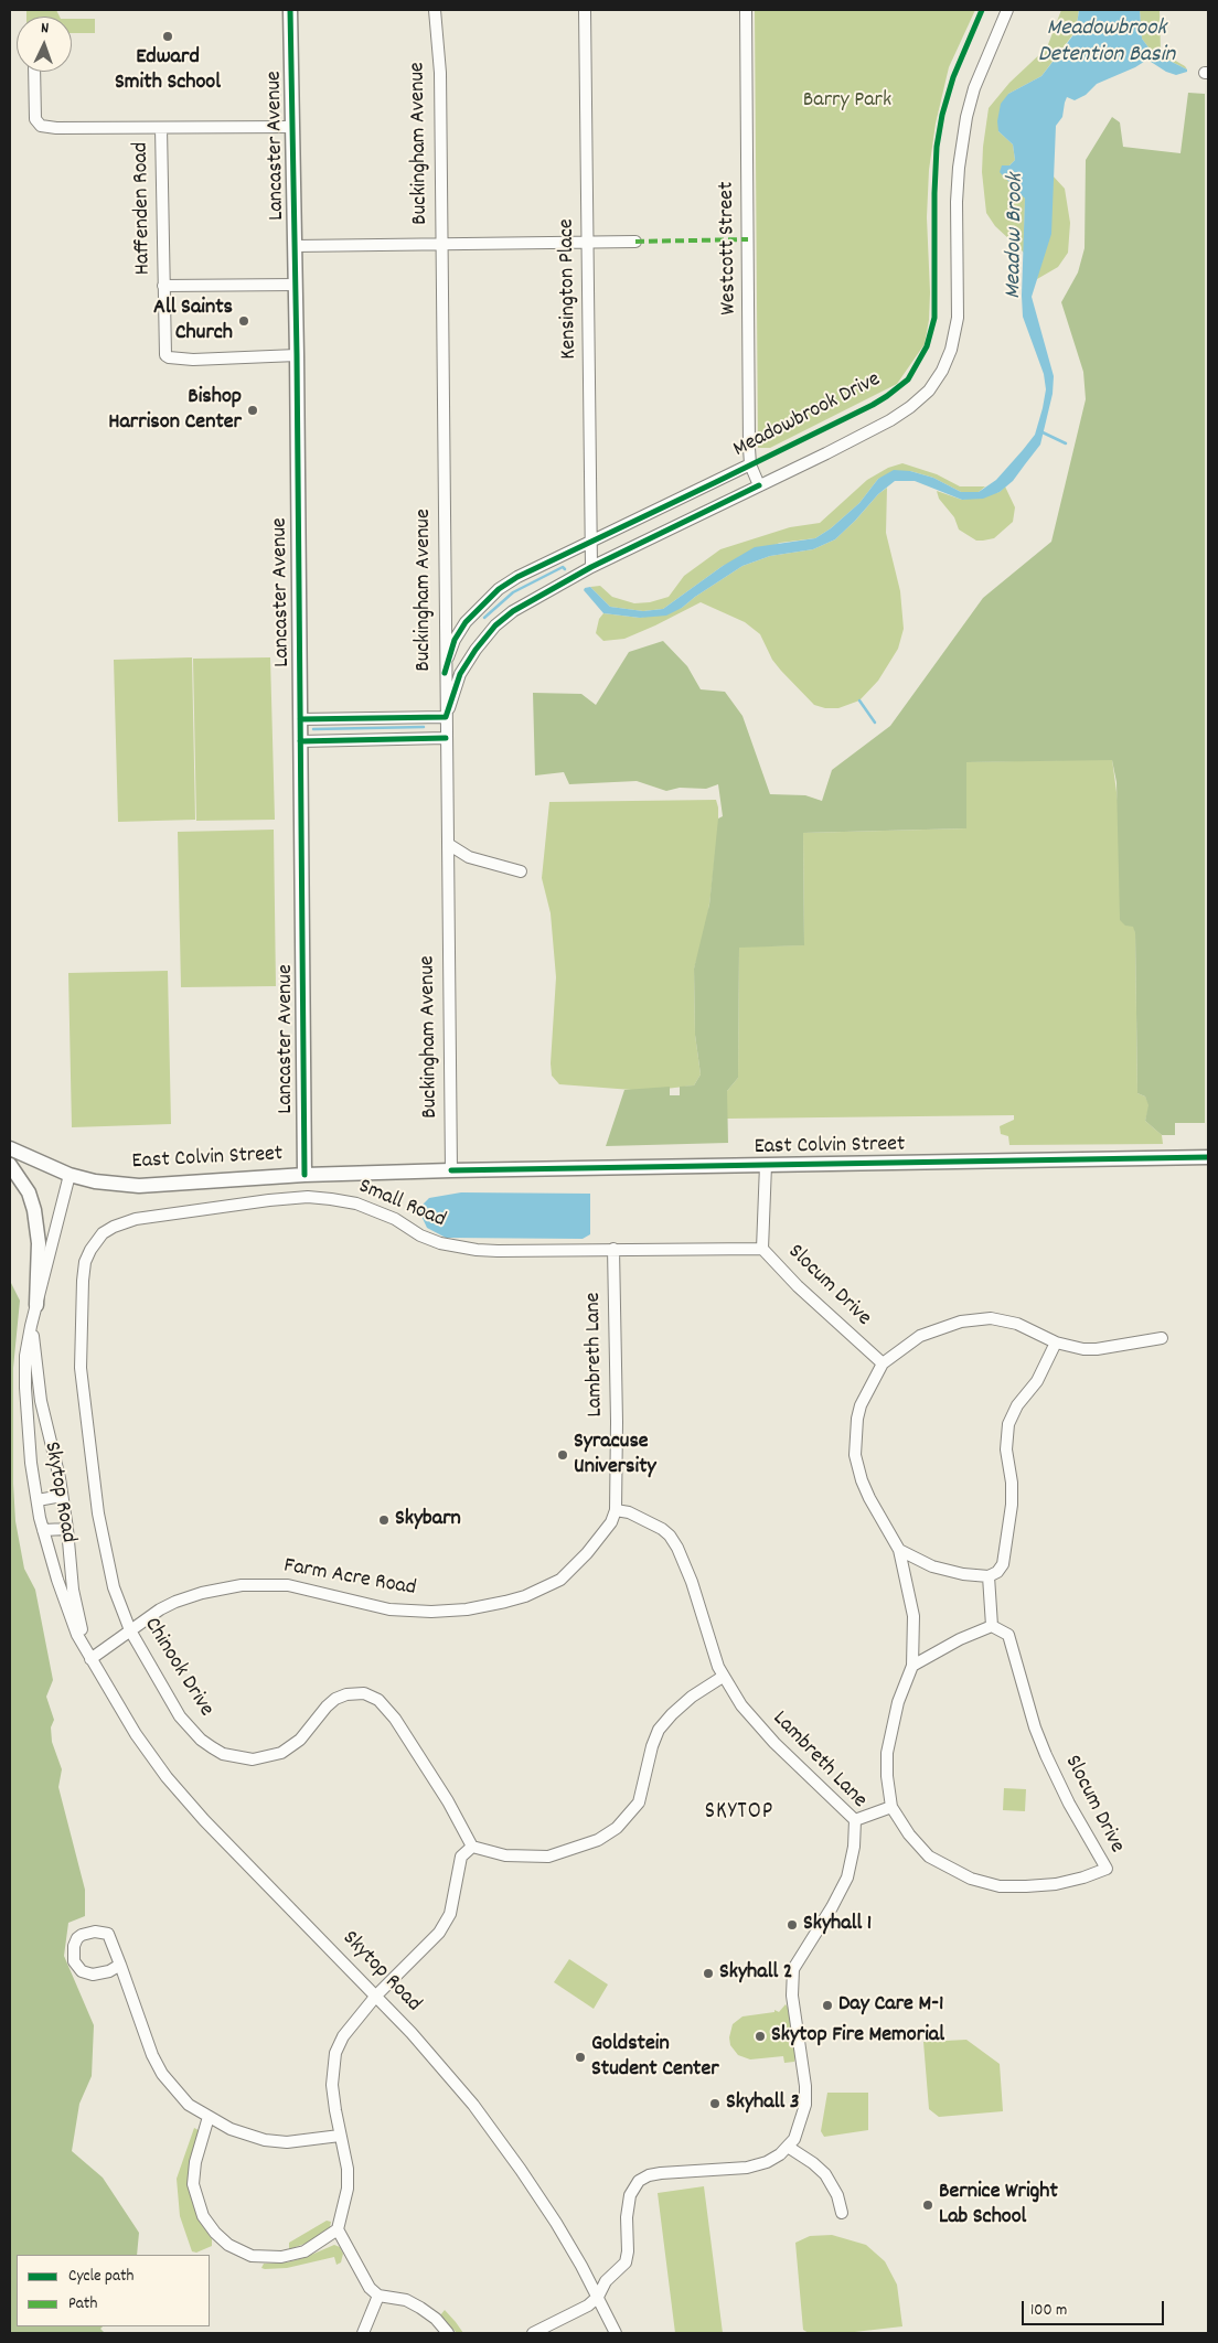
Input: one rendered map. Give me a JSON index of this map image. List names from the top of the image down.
{
  "streets": {
    "street": [
      "Buckingham Avenue",
      "Lancaster Avenue",
      "Haffenden Road",
      "Westcott Street",
      "Kensington Place",
      "Meadowbrook Drive",
      "East Colvin Street",
      "Small Road",
      "Slocum Drive",
      "Lambreth Lane",
      "Skytop Road",
      "Farm Acre Road",
      "Chinook Drive"
    ]
  },
  "crossings": [
    ["Buckingham Avenue", "Meadowbrook Drive"],
    ["Buckingham Avenue", "East Colvin Street"],
    ["Lancaster Avenue", "Haffenden Road"],
    ["Lancaster Avenue", "East Colvin Street"],
    ["Westcott Street", "Meadowbrook Drive"],
    ["Kensington Place", "Meadowbrook Drive"],
    ["East Colvin Street", "Slocum Drive"],
    ["East Colvin Street", "Skytop Road"],
    ["Small Road", "Slocum Drive"],
    ["Small Road", "Lambreth Lane"],
    ["Small Road", "Chinook Drive"],
    ["Lambreth Lane", "Skytop Road"],
    ["Lambreth Lane", "Farm Acre Road"],
    ["Skytop Road", "Farm Acre Road"],
    ["Farm Acre Road", "Chinook Drive"]
  ],
  "districts": ["SKYTOP"],
  "water": ["Meadowbrook Detention Basin", "Meadow Brook"],
  "parks": ["Barry Park"],
  "places": [
    "Edward Smith School",
    "All Saints Church",
    "Bishop Harrison Center",
    "Syracuse University",
    "Skybarn",
    "Skyhall 1",
    "Skyhall 2",
    "Day Care M-1",
    "Skytop Fire Memorial",
    "Goldstein Student Center",
    "Skyhall 3",
    "Bernice Wright Lab School"
  ],
  "legend": ["Cycle path", "Path"],
  "scale_bar": "100 m",
  "north": "top"
}
